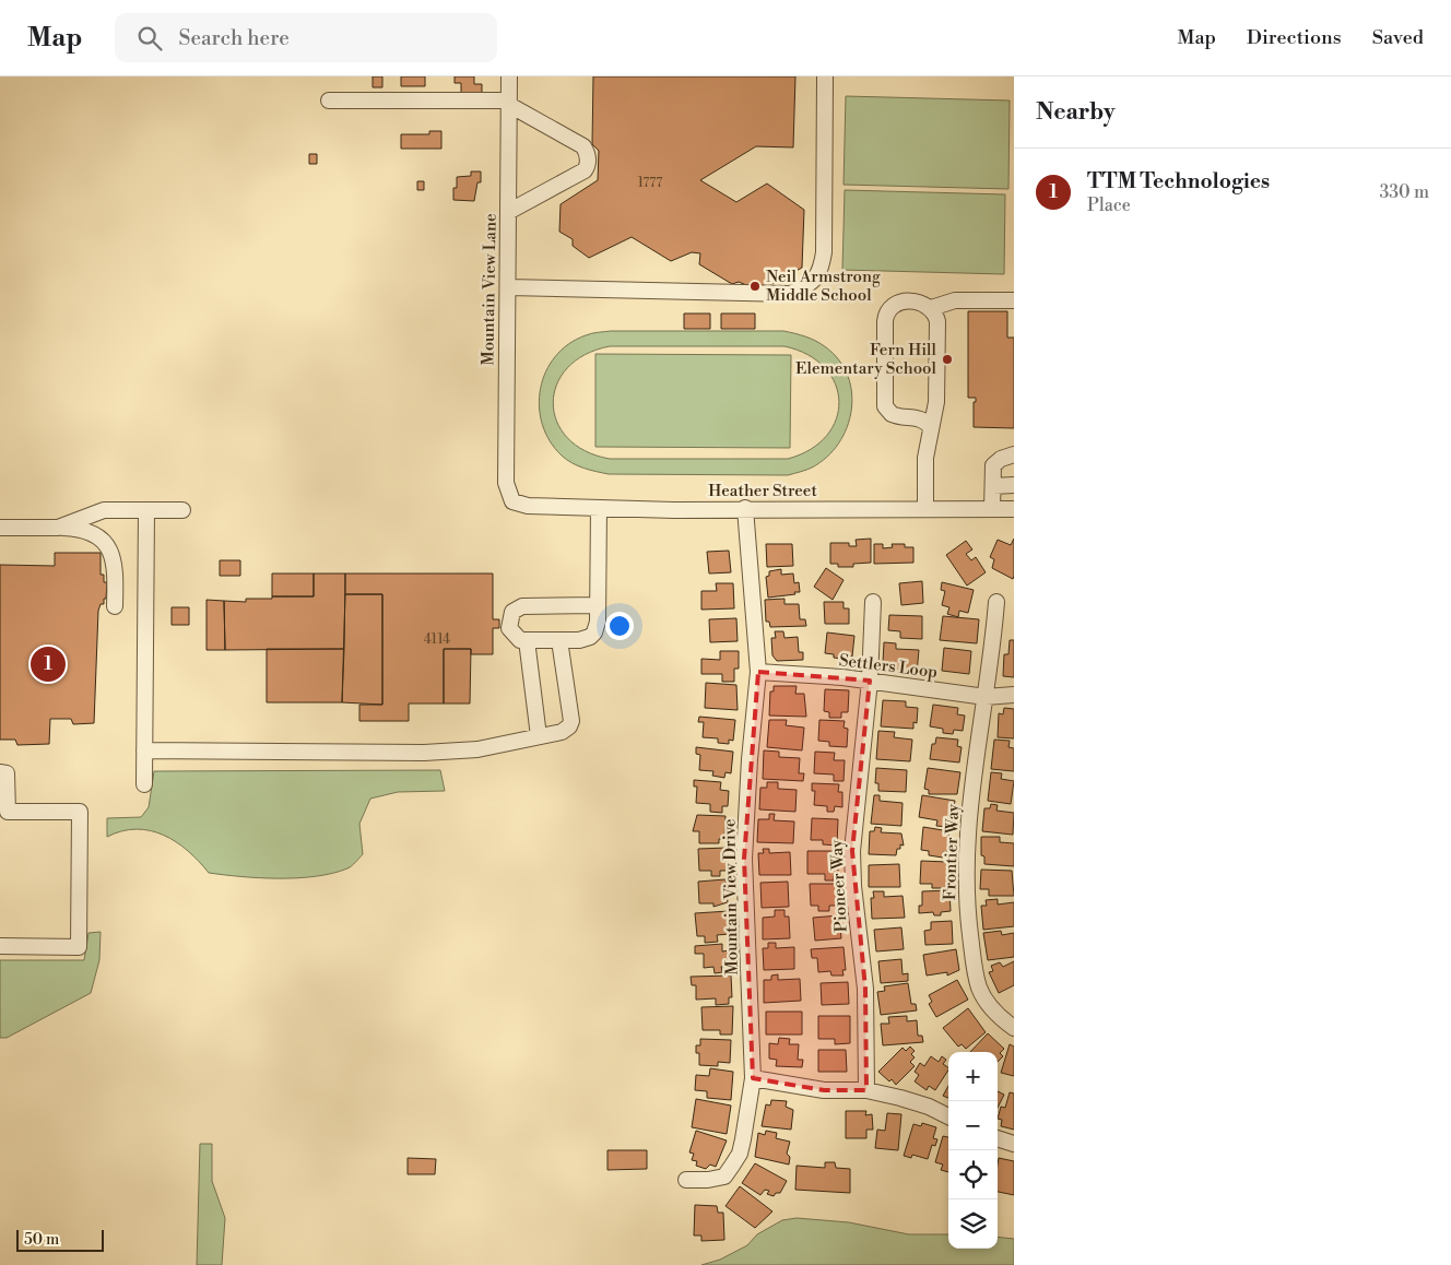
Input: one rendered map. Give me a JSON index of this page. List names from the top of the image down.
{
  "streets": {
    "street": [
      "Mountain View Lane",
      "Heather Street",
      "Settlers Loop",
      "Frontier Way",
      "Pioneer Way",
      "Mountain View Drive"
    ]
  },
  "crossings": [
    ["Mountain View Lane", "Heather Street"],
    ["Heather Street", "Mountain View Drive"],
    ["Settlers Loop", "Frontier Way"],
    ["Settlers Loop", "Pioneer Way"],
    ["Settlers Loop", "Mountain View Drive"]
  ],
  "places": ["Neil Armstrong Middle School", "Fern Hill Elementary School"],
  "house_numbers": ["1777", "4114"],
  "scale_bar": "50 m",
  "page": {
    "header": "Map",
    "search": "Search here",
    "nav": ["Map", "Directions", "Saved"],
    "heading": "Nearby",
    "list": [
      {
        "mark": "1",
        "name": "TTM Technologies",
        "note": "Place",
        "value": "330 m"
      }
    ],
    "pins": "1",
    "map_buttons": ["+", "−"],
    "scale": "50 m"
  }
}
